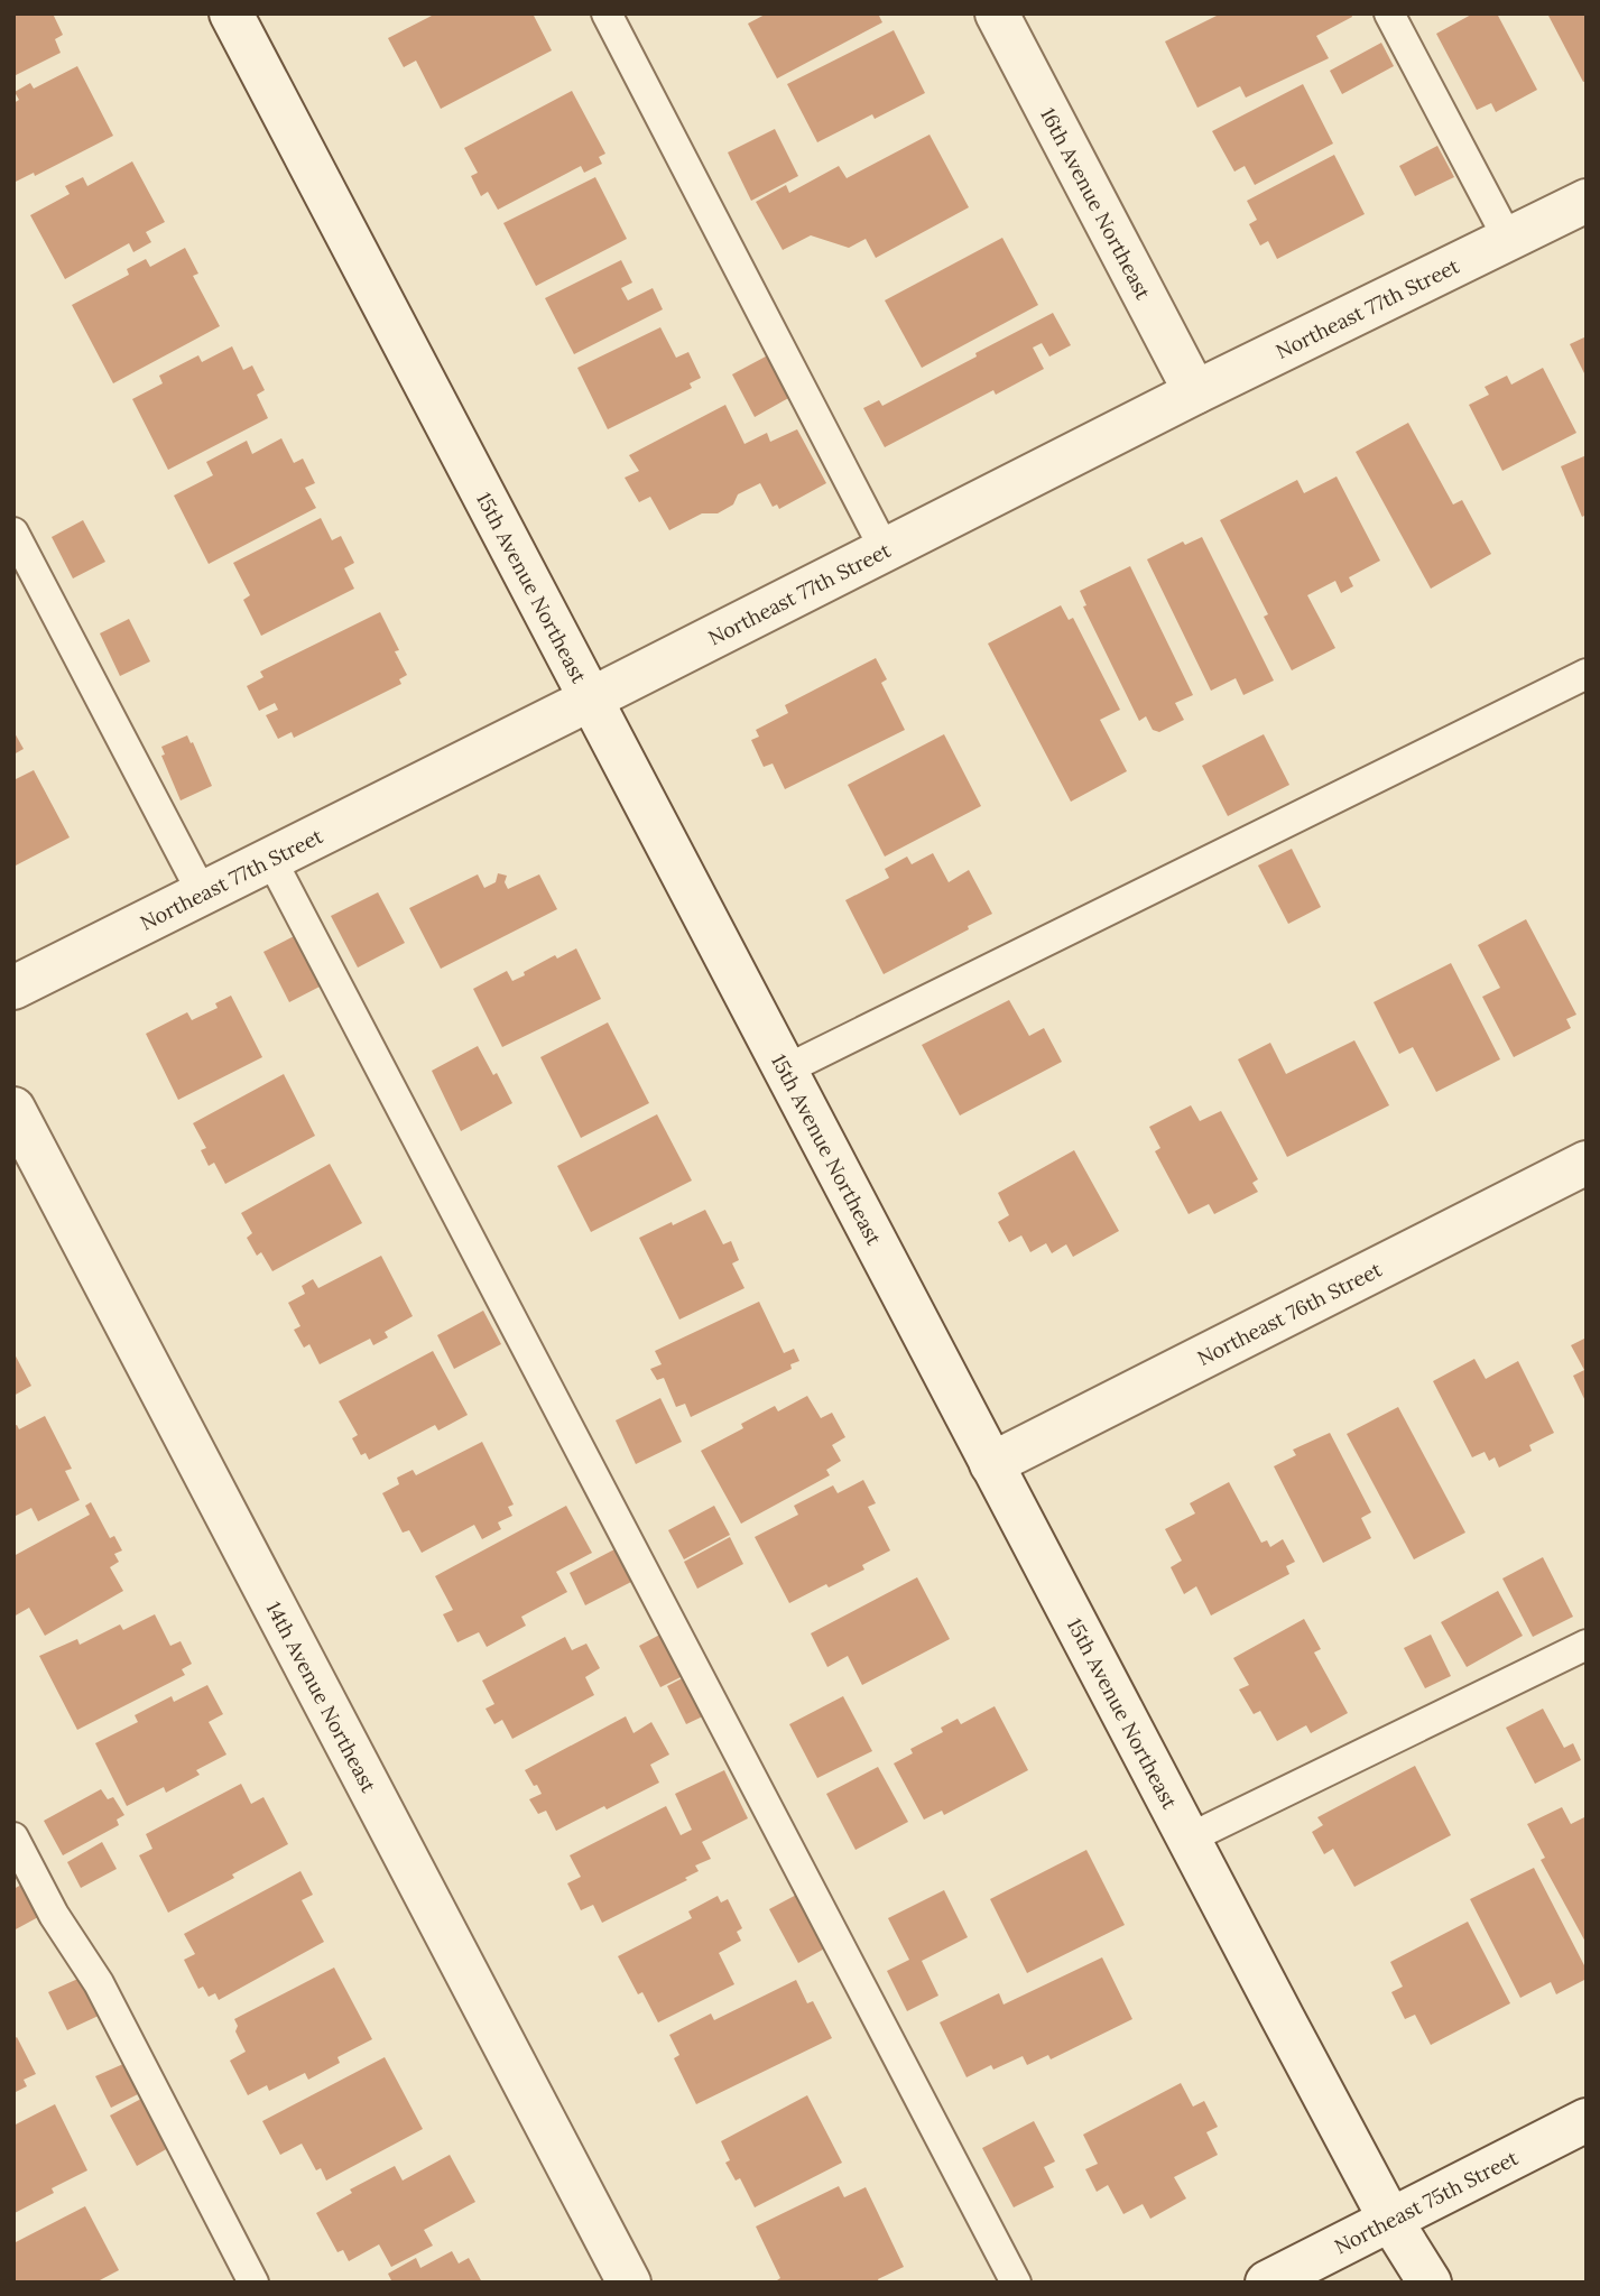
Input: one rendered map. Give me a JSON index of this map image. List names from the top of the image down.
{
  "streets": {
    "street": [
      "16th Avenue Northeast",
      "Northeast 77th Street",
      "15th Avenue Northeast",
      "Northeast 76th Street",
      "14th Avenue Northeast",
      "Northeast 75th Street"
    ]
  },
  "crossings": [
    ["16th Avenue Northeast", "Northeast 77th Street"],
    ["Northeast 77th Street", "15th Avenue Northeast"],
    ["15th Avenue Northeast", "Northeast 76th Street"],
    ["15th Avenue Northeast", "Northeast 75th Street"]
  ]
}
